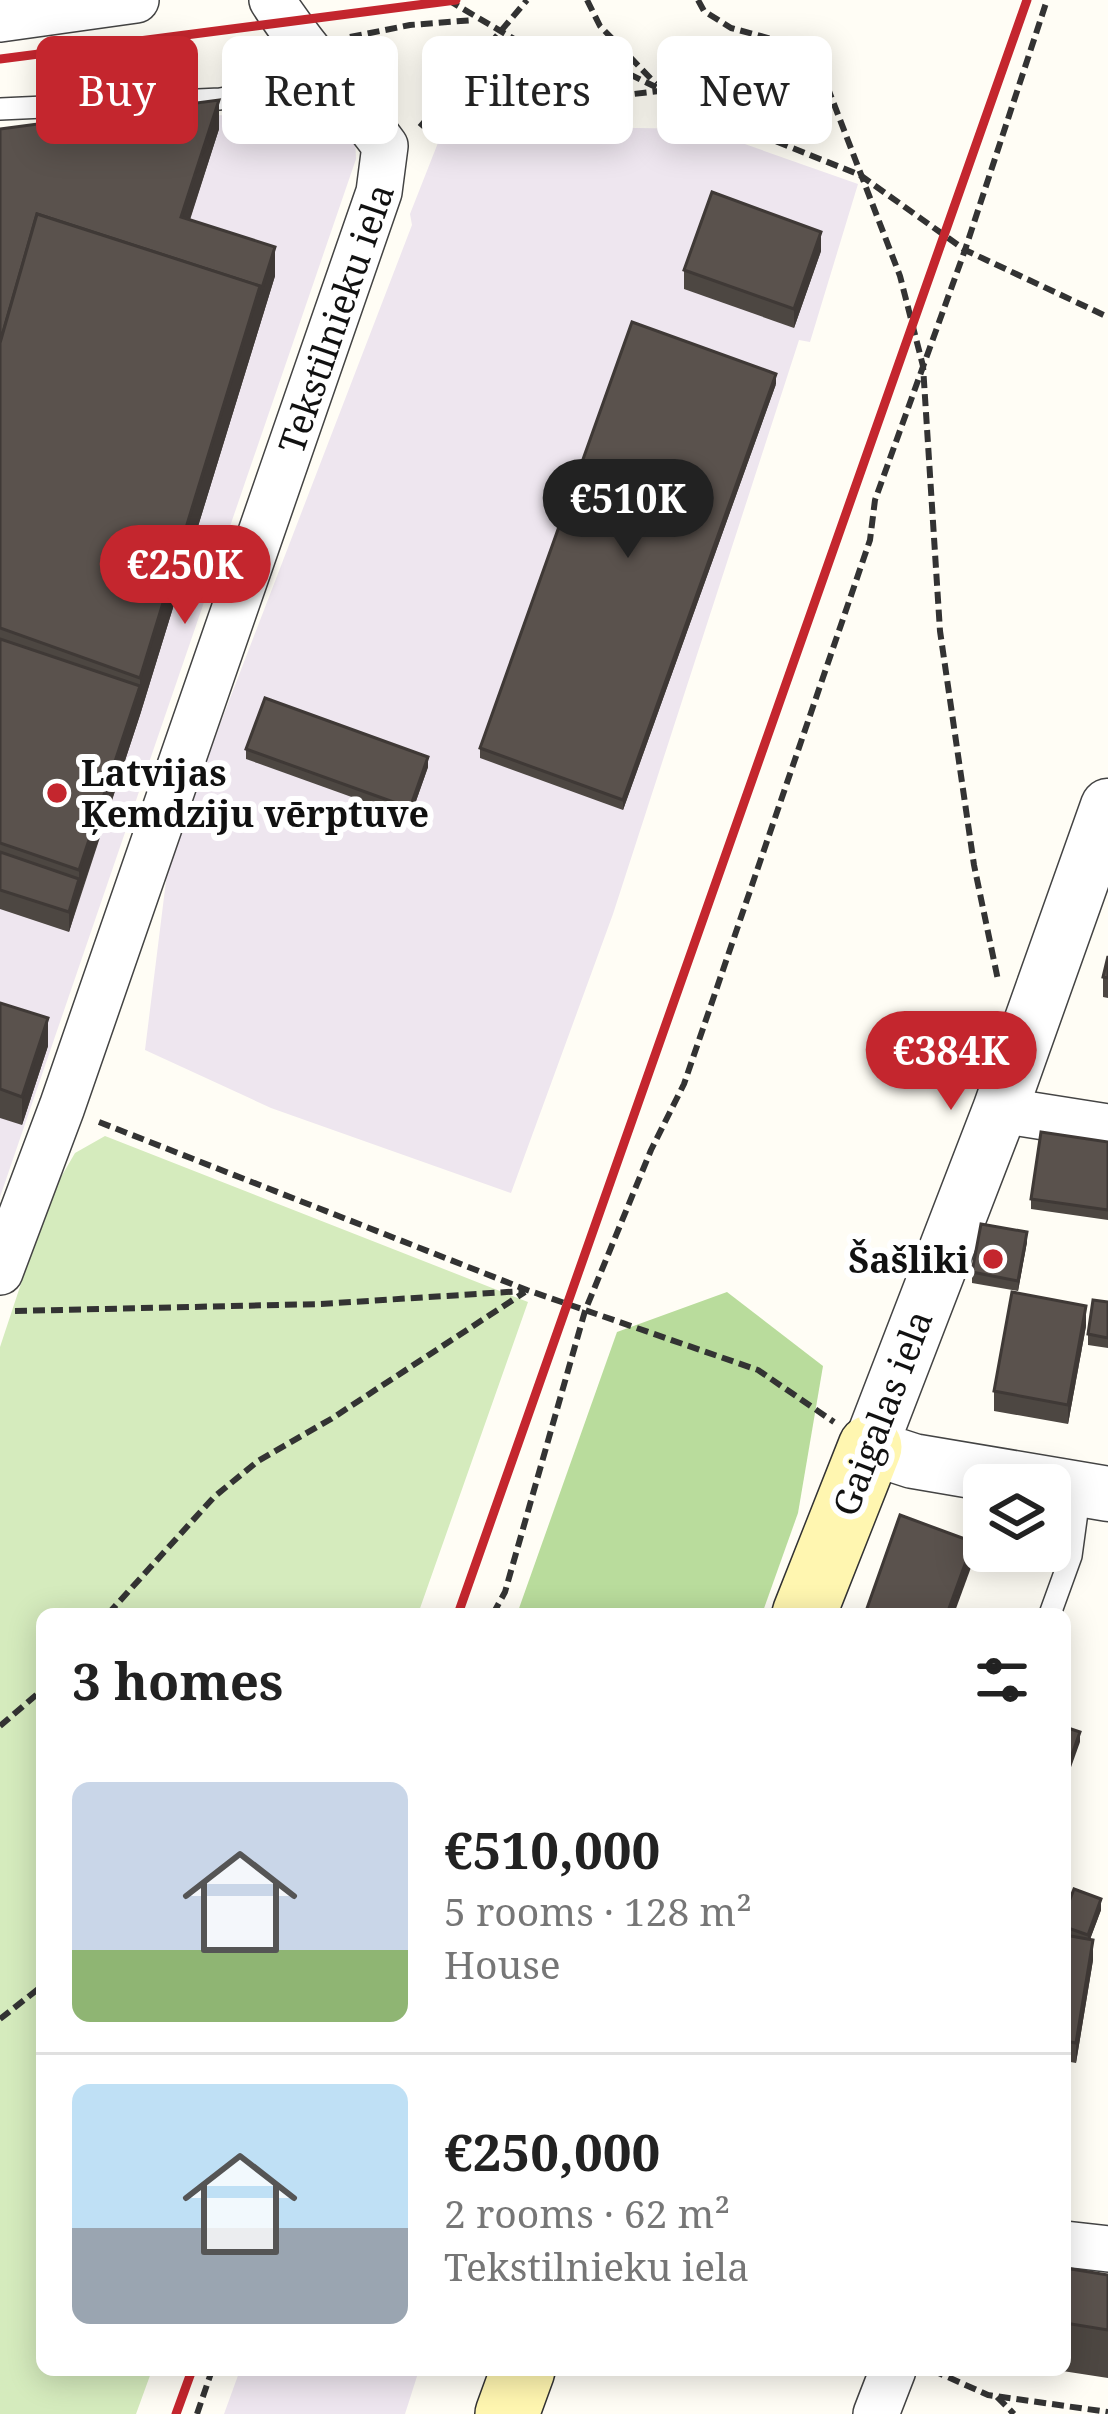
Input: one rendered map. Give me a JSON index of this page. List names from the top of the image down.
{
  "streets": {
    "main road": ["Gaigalas iela"],
    "street": ["Tekstilnieku iela"]
  },
  "places": ["Latvijas Ķemdziju vērptuve", "Šašliki"],
  "page": {
    "chip": [
      "Buy",
      "Rent",
      "Filters",
      "New"
    ],
    "price": ["€510K", "€250K", "€384K"],
    "heading": "3 homes",
    "list": [
      {
        "name": "€510,000",
        "note": "5 rooms · 128 m² · House"
      },
      {
        "name": "€250,000",
        "note": "2 rooms · 62 m² · Tekstilnieku iela"
      }
    ]
  }
}
